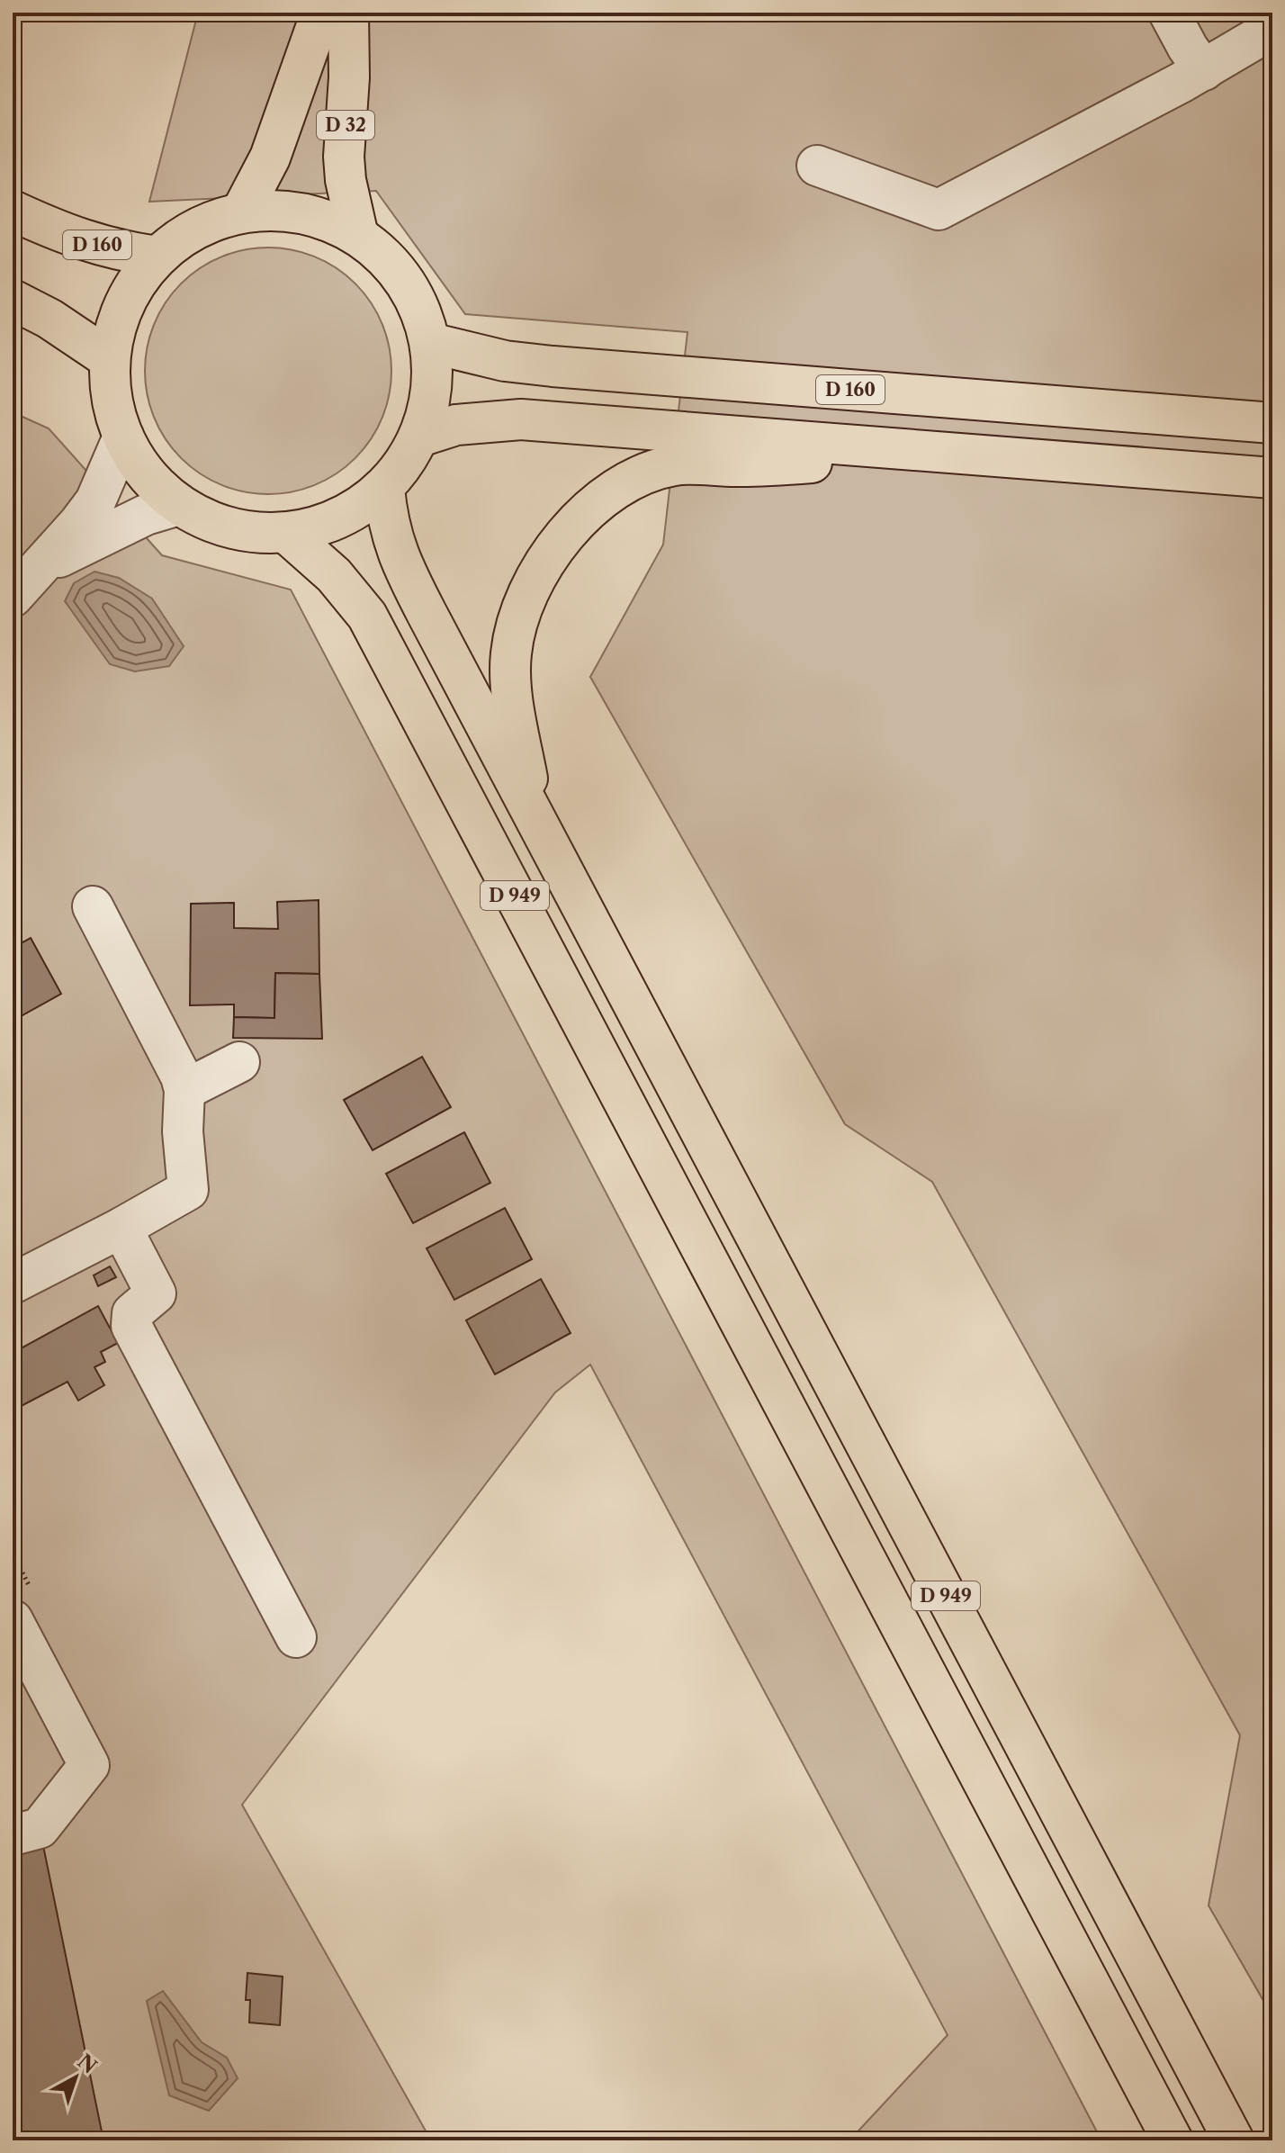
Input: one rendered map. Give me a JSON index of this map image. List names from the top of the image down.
{
  "streets": {
    "main road": ["D 32", "D 160", "D 949"]
  },
  "north": "top right"
}
